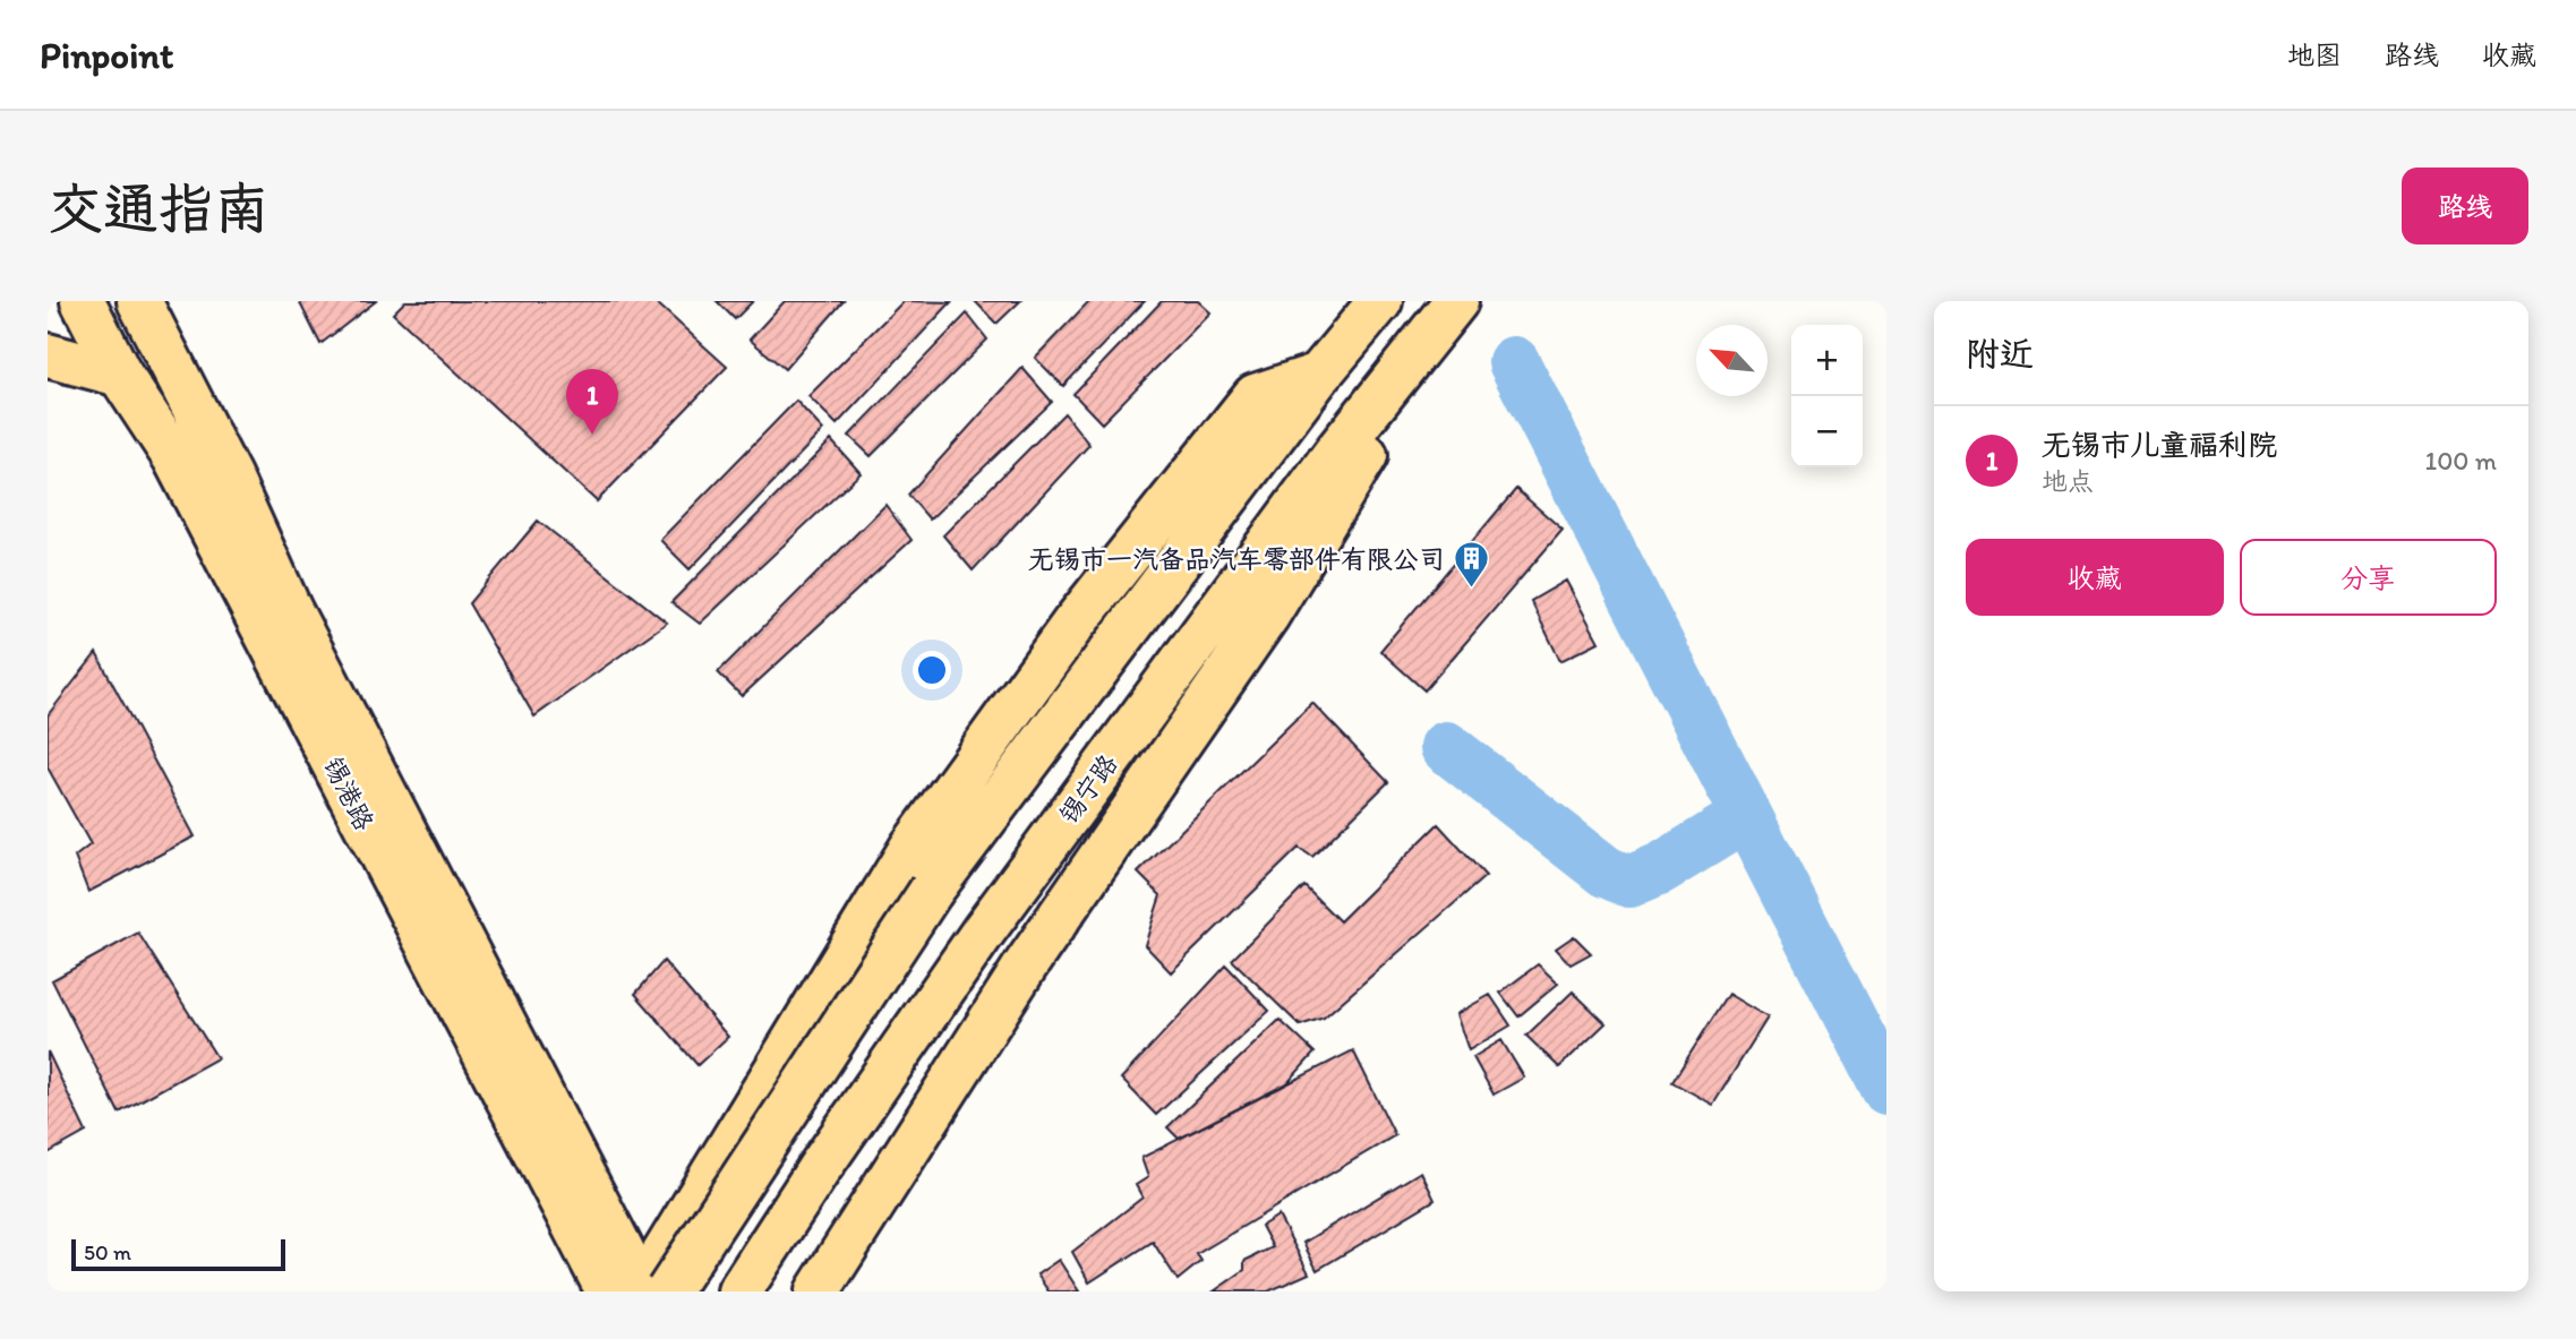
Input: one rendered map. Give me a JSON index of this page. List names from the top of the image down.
{
  "streets": {
    "main road": ["锡宁路", "锡港路"]
  },
  "places": {
    "building": ["无锡市一汽备品汽车零部件有限公司"]
  },
  "scale_bar": "50 m",
  "north": "top left",
  "page": {
    "header": "Pinpoint",
    "nav": ["地图", "路线", "收藏"],
    "buttons": [
      "路线",
      ["收藏", "分享"]
    ],
    "title": "交通指南",
    "heading": "附近",
    "map_buttons": ["+", "−"],
    "pins": "1",
    "list": [
      {
        "mark": "1",
        "name": "无锡市儿童福利院",
        "note": "地点",
        "value": "100 m"
      }
    ],
    "scale": "50 m"
  }
}
